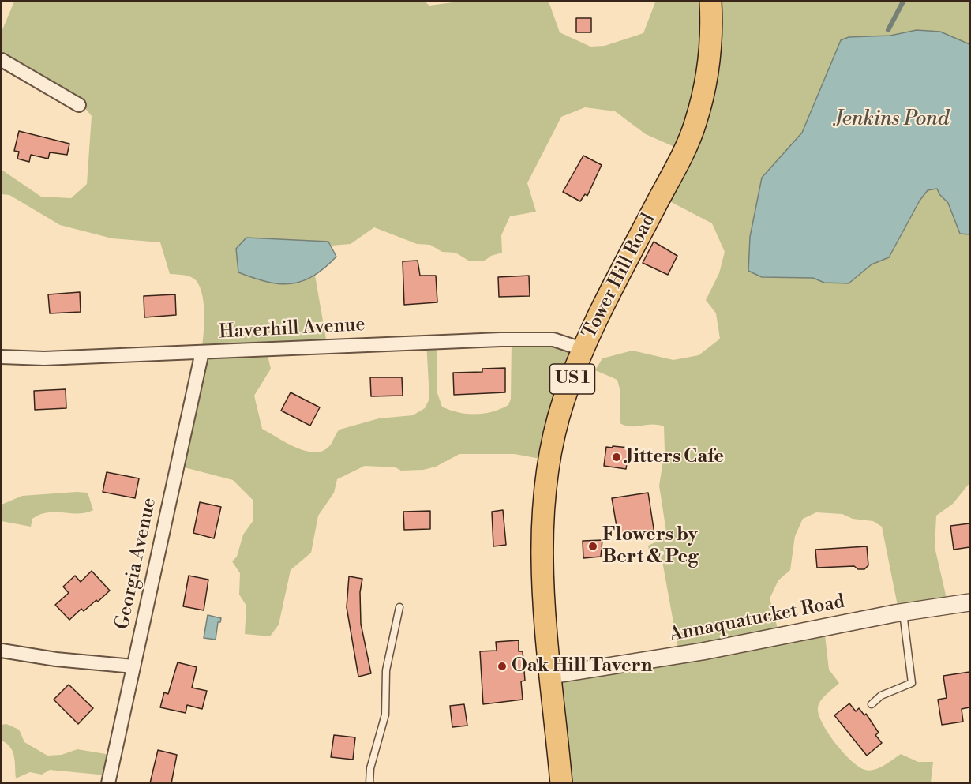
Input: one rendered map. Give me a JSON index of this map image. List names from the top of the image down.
{
  "streets": {
    "main road": ["Tower Hill Road", "US 1"],
    "street": ["Haverhill Avenue", "Georgia Avenue", "Annaquatucket Road"]
  },
  "crossings": [
    ["Tower Hill Road", "Haverhill Avenue"],
    ["Tower Hill Road", "Annaquatucket Road"],
    ["Haverhill Avenue", "Georgia Avenue"]
  ],
  "water": ["Jenkins Pond"],
  "places": ["Jitters Cafe", "Flowers by Bert & Peg", "Oak Hill Tavern"]
}
